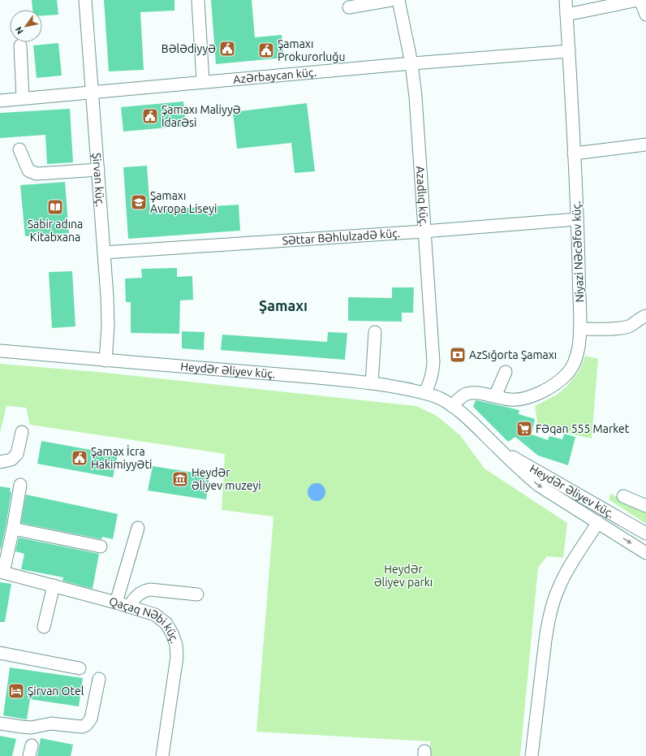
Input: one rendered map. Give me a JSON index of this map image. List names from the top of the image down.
{
  "streets": {
    "street": [
      "Azərbaycan küç.",
      "Şirvan küç.",
      "Azadlıq küç.",
      "Səttar Bəhlulzadə küç.",
      "Niyazi Nəcəfov küç.",
      "Heydər Əliyev küç.",
      "Qaçaq Nəbi küç."
    ]
  },
  "crossings": [
    ["Azərbaycan küç.", "Şirvan küç."],
    ["Azərbaycan küç.", "Azadlıq küç."],
    ["Azərbaycan küç.", "Niyazi Nəcəfov küç."],
    ["Şirvan küç.", "Səttar Bəhlulzadə küç."],
    ["Şirvan küç.", "Heydər Əliyev küç."],
    ["Azadlıq küç.", "Səttar Bəhlulzadə küç."],
    ["Azadlıq küç.", "Heydər Əliyev küç."],
    ["Səttar Bəhlulzadə küç.", "Niyazi Nəcəfov küç."],
    ["Niyazi Nəcəfov küç.", "Heydər Əliyev küç."]
  ],
  "districts": ["Şamaxı"],
  "parks": ["Heydər Əliyev parkı"],
  "places": {
    "public building": [
      "Bələdiyyə",
      "Şamaxı Prokurorluğu",
      "Şamaxı Maliyyə İdarəsi",
      "Şamax İcra Hakimiyyəti"
    ],
    "school or university": ["Şamaxı Avropa Liseyi"],
    "library": ["Sabir adına Kitabxana"],
    "bank": ["AzSığorta Şamaxı"],
    "supermarket": ["Fəqan 555 Market"],
    "museum": ["Heydər Əliyev muzeyi"],
    "hotel": ["Şirvan Otel"]
  },
  "north": "bottom left"
}
